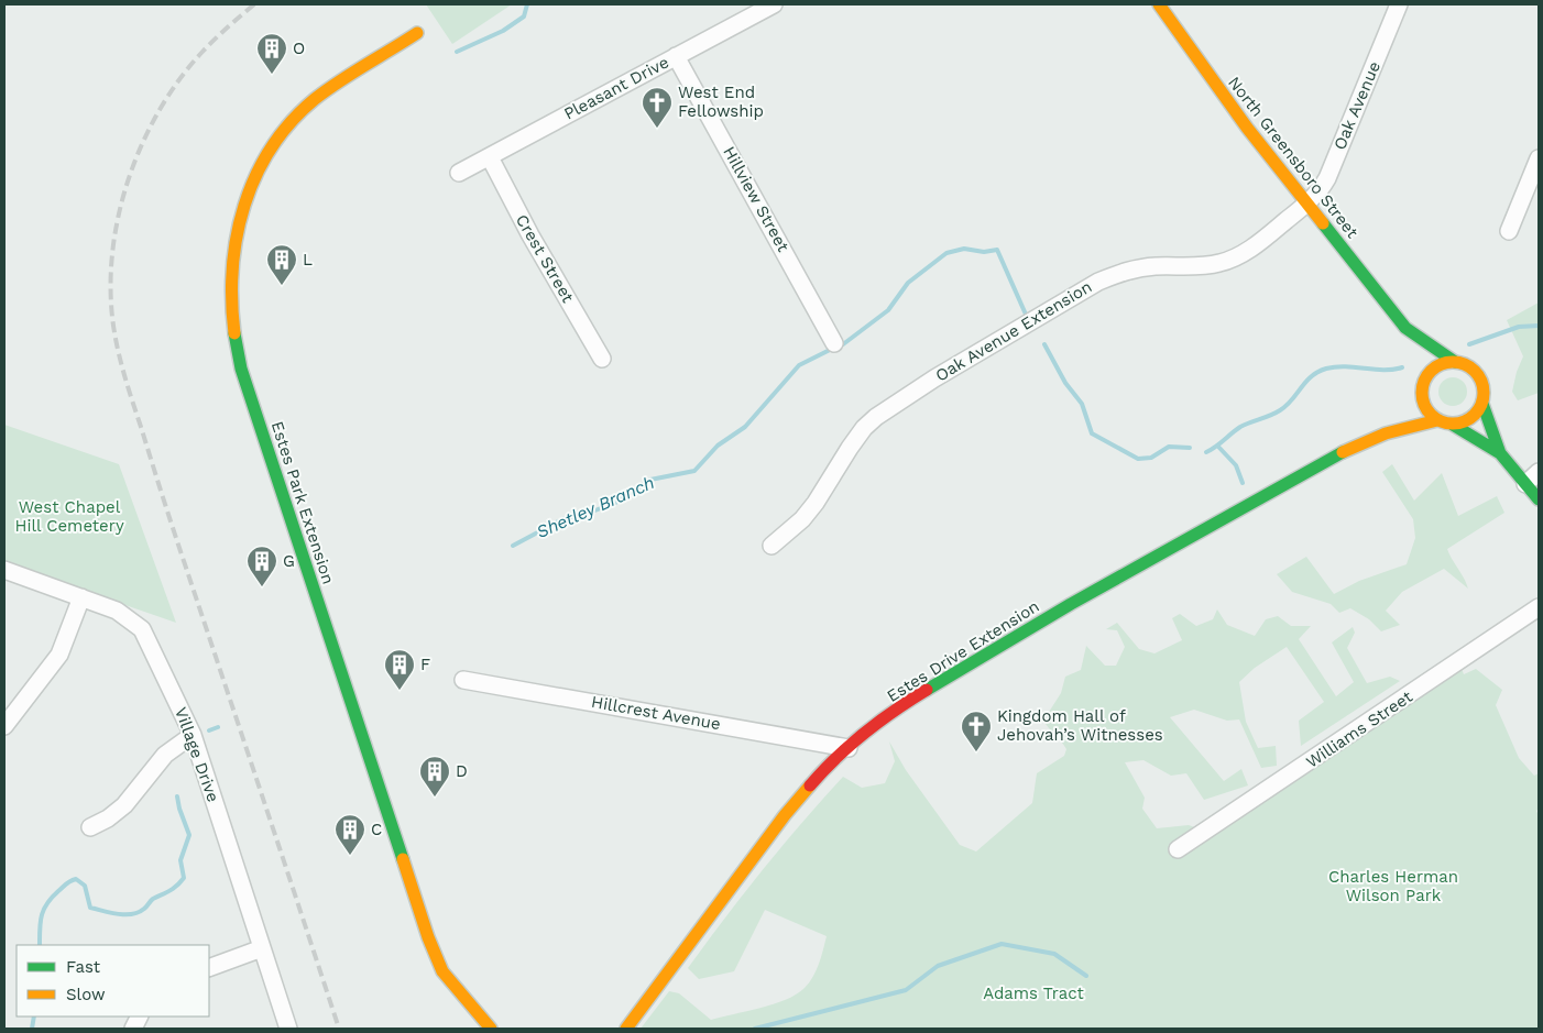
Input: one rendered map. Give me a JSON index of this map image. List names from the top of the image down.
{
  "streets": {
    "main road": ["North Greensboro Street", "Estes Park Extension", "Estes Drive Extension"],
    "street": [
      "Pleasant Drive",
      "Oak Avenue",
      "Hillview Street",
      "Crest Street",
      "Oak Avenue Extension",
      "Hillcrest Avenue",
      "Williams Street",
      "Village Drive"
    ]
  },
  "crossings": [
    ["Pleasant Drive", "Hillview Street"],
    ["Pleasant Drive", "Crest Street"],
    ["Oak Avenue", "North Greensboro Street"],
    ["Oak Avenue", "Oak Avenue Extension"],
    ["North Greensboro Street", "Oak Avenue Extension"],
    ["North Greensboro Street", "Estes Drive Extension"],
    ["Estes Drive Extension", "Hillcrest Avenue"]
  ],
  "water": ["Shetley Branch"],
  "parks": ["West Chapel Hill Cemetery", "Charles Herman Wilson Park", "Adams Tract"],
  "places": {
    "building": [
      "O",
      "L",
      "G",
      "F",
      "D",
      "C"
    ],
    "church": ["West End Fellowship", "Kingdom Hall of Jehovah’s Witnesses"]
  },
  "legend": ["Fast", "Slow"]
}
